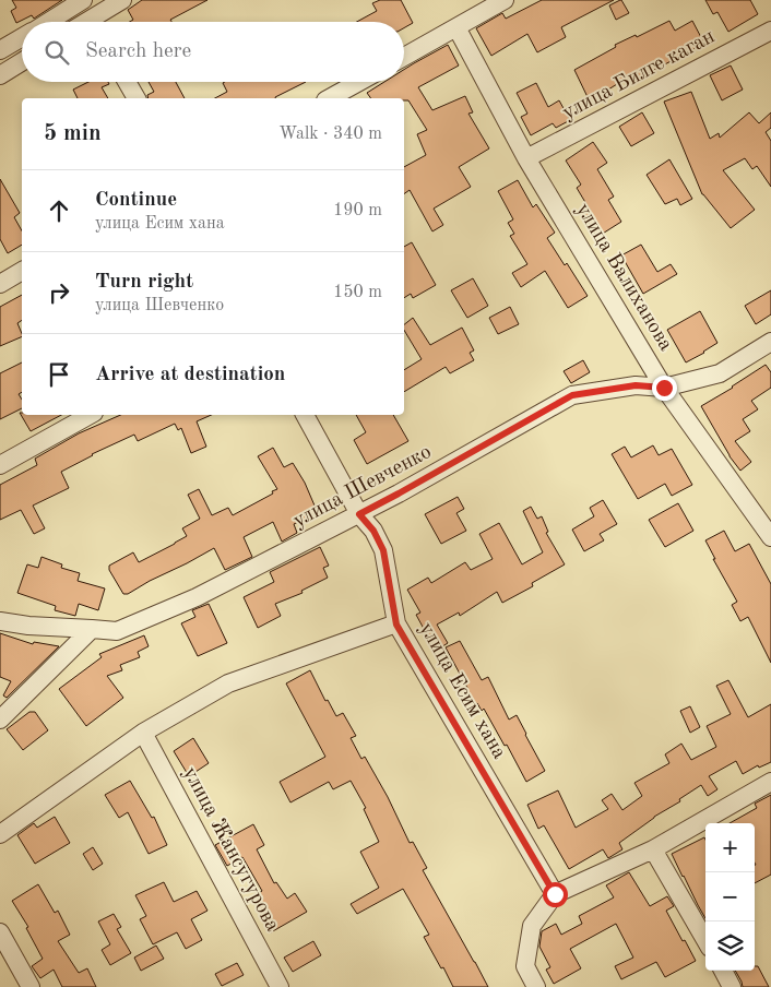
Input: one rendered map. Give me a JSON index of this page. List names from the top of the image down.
{
  "streets": {
    "street": [
      "улица Билге каган",
      "улица Валиханова",
      "улица Шевченко",
      "улица Есим хана",
      "улица Жансугурова"
    ]
  },
  "crossings": [
    ["улица Билге каган", "улица Валиханова"],
    ["улица Валиханова", "улица Шевченко"],
    ["улица Шевченко", "улица Есим хана"]
  ],
  "page": {
    "search": "Search here",
    "heading": ["5 min", "Walk · 340 m"],
    "list": [
      ["Continue", "улица Есим хана", "190 m"],
      ["Turn right", "улица Шевченко", "150 m"],
      "Arrive at destination"
    ],
    "map_buttons": ["+", "−"]
  }
}
